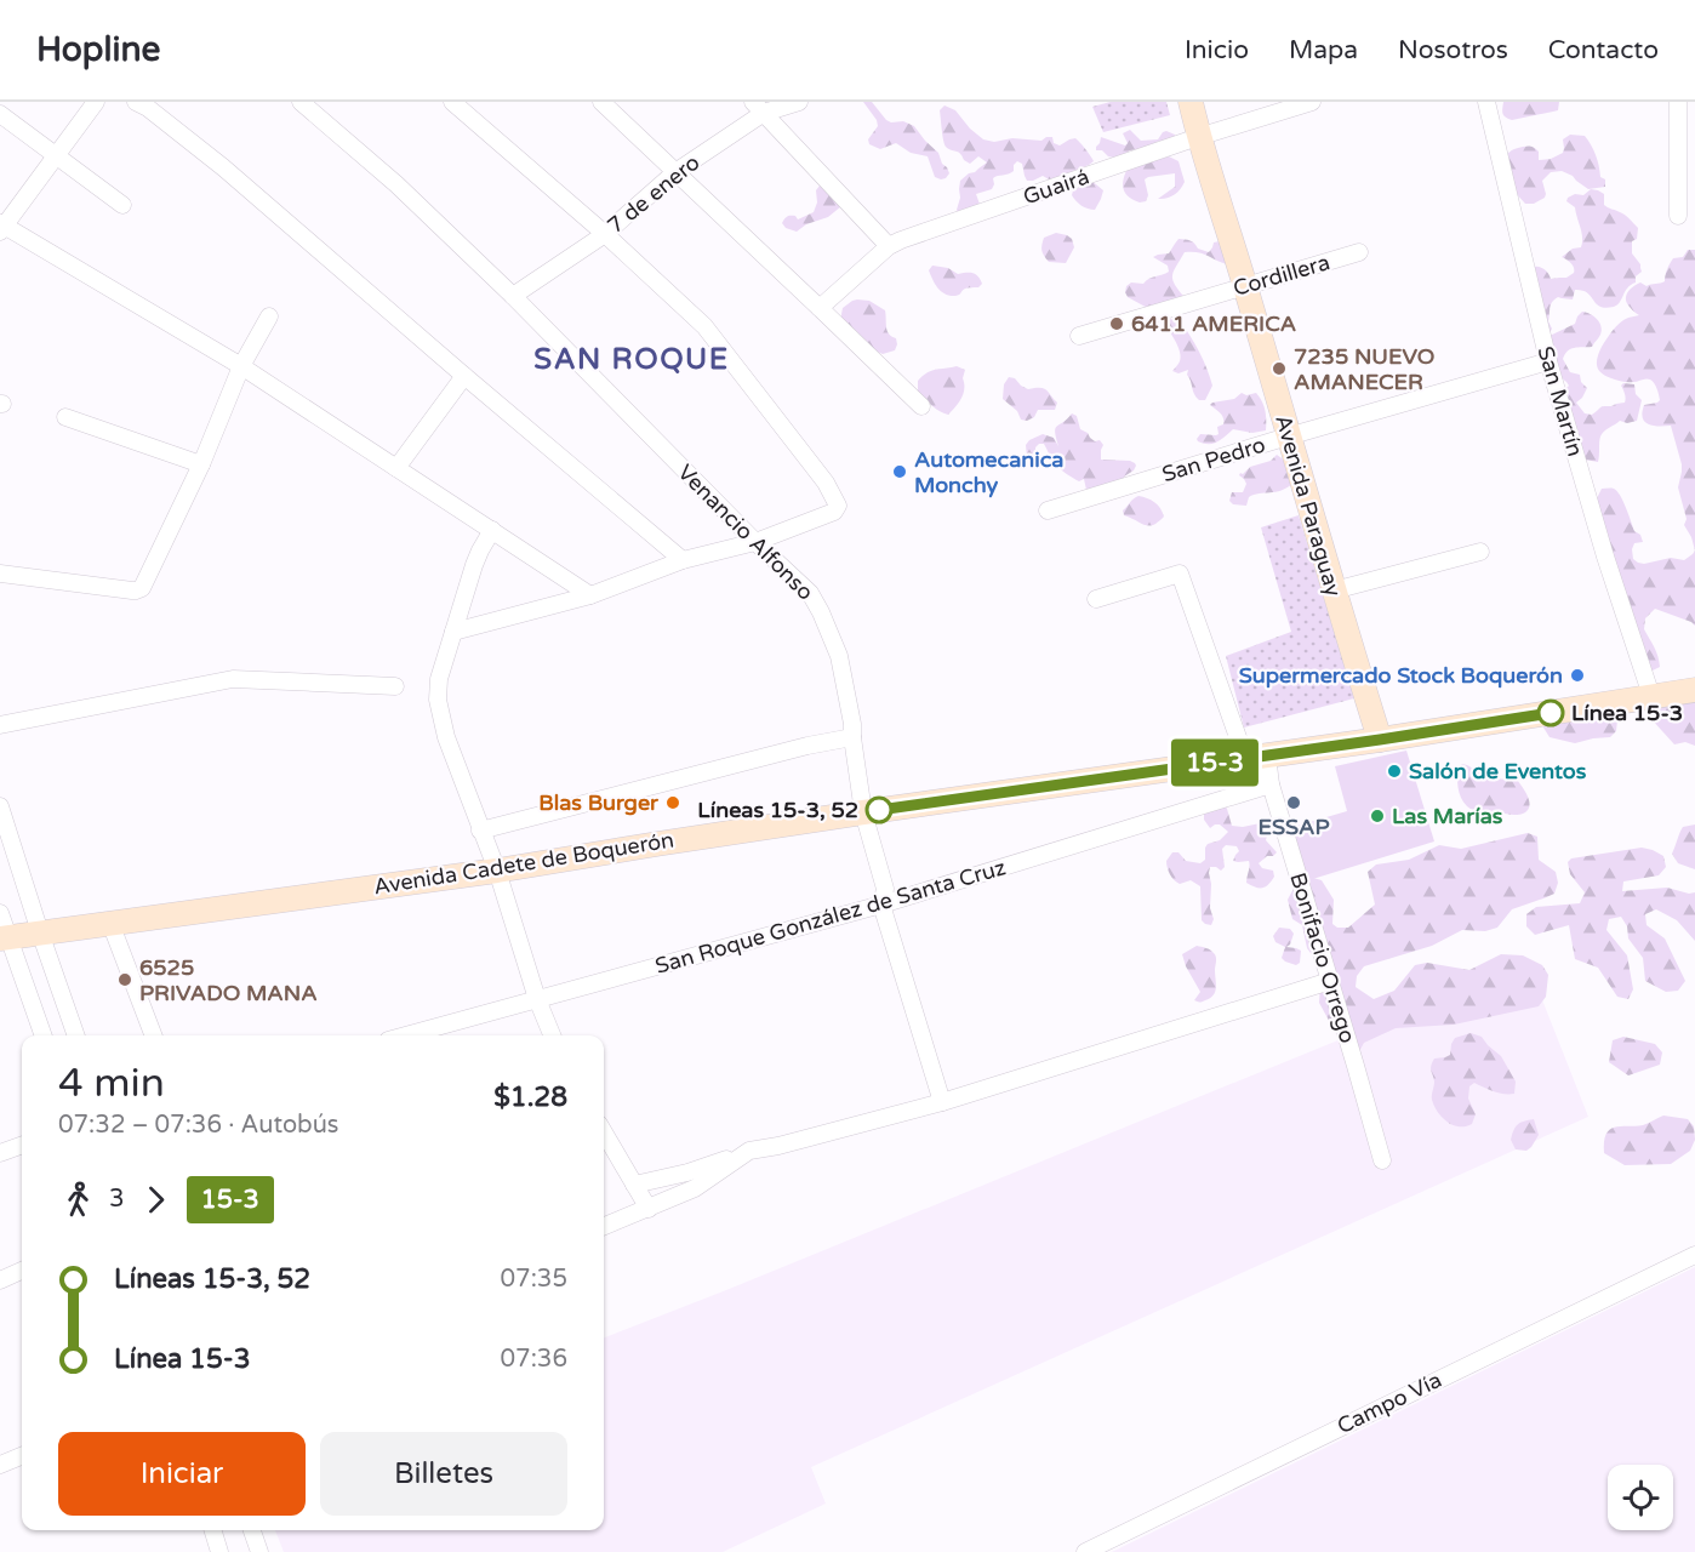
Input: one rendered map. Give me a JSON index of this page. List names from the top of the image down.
{
  "streets": {
    "main road": ["Avenida Paraguay", "Avenida Cadete de Boquerón"],
    "street": [
      "Guairá",
      "7 de enero",
      "Cordillera",
      "San Martín",
      "San Pedro",
      "Venancio Alfonso",
      "San Roque González de Santa Cruz",
      "Bonifacio Orrego",
      "Campo Vía"
    ]
  },
  "crossings": [
    ["Guairá", "Avenida Paraguay"],
    ["7 de enero", "Venancio Alfonso"],
    ["Cordillera", "Avenida Paraguay"],
    ["San Martín", "San Pedro"],
    ["San Martín", "Avenida Cadete de Boquerón"],
    ["San Pedro", "Avenida Paraguay"],
    ["Avenida Paraguay", "Avenida Cadete de Boquerón"],
    ["Venancio Alfonso", "Avenida Cadete de Boquerón"],
    ["Venancio Alfonso", "San Roque González de Santa Cruz"],
    ["Avenida Cadete de Boquerón", "Bonifacio Orrego"],
    ["San Roque González de Santa Cruz", "Bonifacio Orrego"]
  ],
  "districts": ["SAN ROQUE"],
  "places": [
    "6411 AMERICA",
    "7235 NUEVO AMANECER",
    "Automecanica Monchy",
    "Supermercado Stock Boquerón",
    "Línea 15-3",
    "Salón de Eventos",
    "Blas Burger",
    "ESSAP",
    "Líneas 15-3, 52",
    "Las Marías",
    "6525 PRIVADO MANA"
  ],
  "lines": ["bus line 15-3"],
  "page": {
    "header": "Hopline",
    "nav": [
      "Inicio",
      "Mapa",
      "Nosotros",
      "Contacto"
    ],
    "on_map": "15-3",
    "heading": ["4 min", "07:32 – 07:36 · Autobús", "$1.28"],
    "legs": ["3", "15-3"],
    "list": [
      {
        "name": "Líneas 15-3, 52",
        "value": "07:35"
      },
      {
        "name": "Línea 15-3",
        "value": "07:36"
      }
    ],
    "buttons": ["Iniciar", "Billetes"]
  }
}
